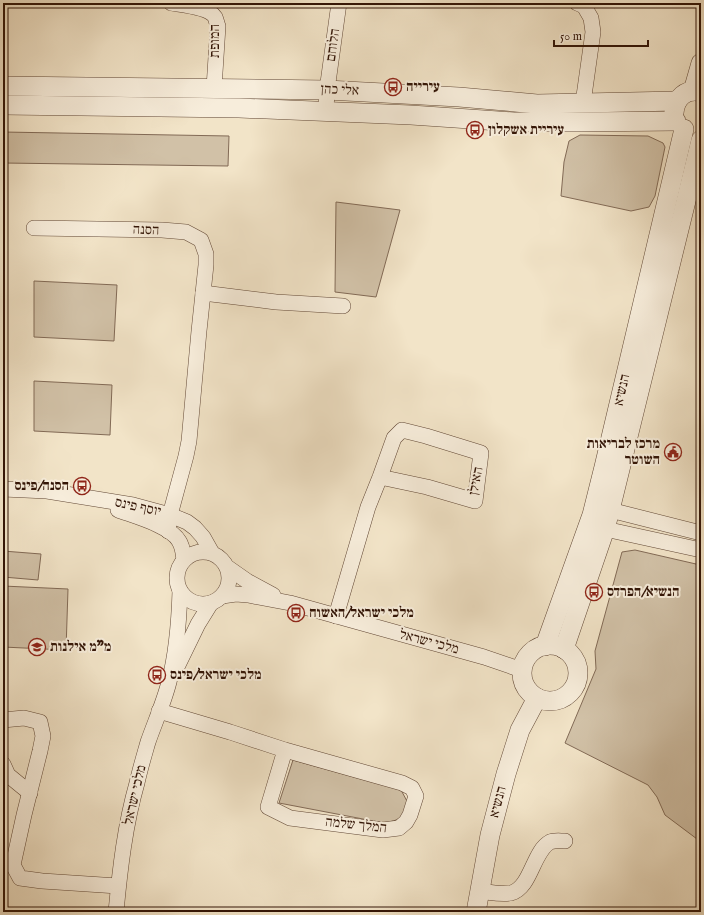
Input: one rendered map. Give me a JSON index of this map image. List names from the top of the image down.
{
  "streets": {
    "street": [
      "המופת",
      "הלוחם",
      "אלי כהן",
      "הסנה",
      "הנשיא",
      "האילן",
      "יוסף פינס",
      "מלכי ישראל",
      "המלך שלמה"
    ]
  },
  "crossings": [
    ["המופת", "אלי כהן"],
    ["הלוחם", "אלי כהן"],
    ["אלי כהן", "הנשיא"],
    ["הסנה", "יוסף פינס"],
    ["הנשיא", "מלכי ישראל"],
    ["האילן", "מלכי ישראל"],
    ["יוסף פינס", "מלכי ישראל"],
    ["מלכי ישראל", "המלך שלמה"]
  ],
  "places": {
    "bus stop": [
      "עירייה",
      "עיריית אשקלון",
      "הסנה/פינס",
      "הנשיא/הפרדס",
      "מלכי ישראל/האשוח",
      "מלכי ישראל/פינס"
    ],
    "public building": ["מרכז לבריאות השוטר"],
    "school or university": ["מ\"מ אילנות"]
  },
  "scale_bar": "50 m"
}
